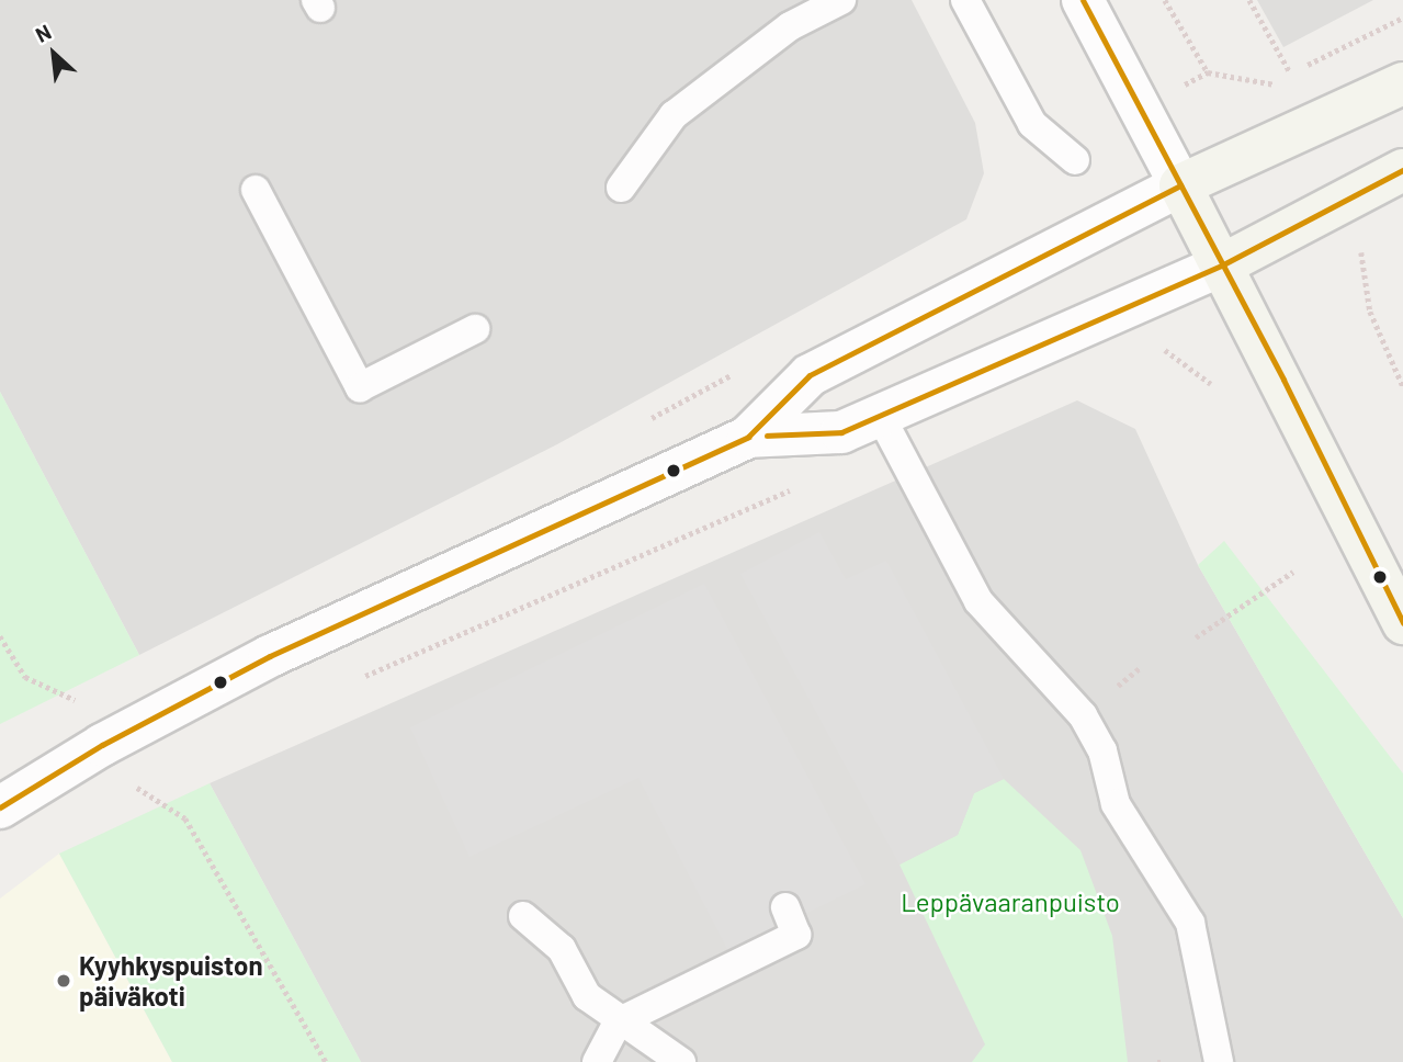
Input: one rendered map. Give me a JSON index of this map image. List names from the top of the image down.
{
  "parks": ["Leppävaaranpuisto"],
  "places": ["Kyyhkyspuiston päiväkoti"],
  "north": "top left"
}
